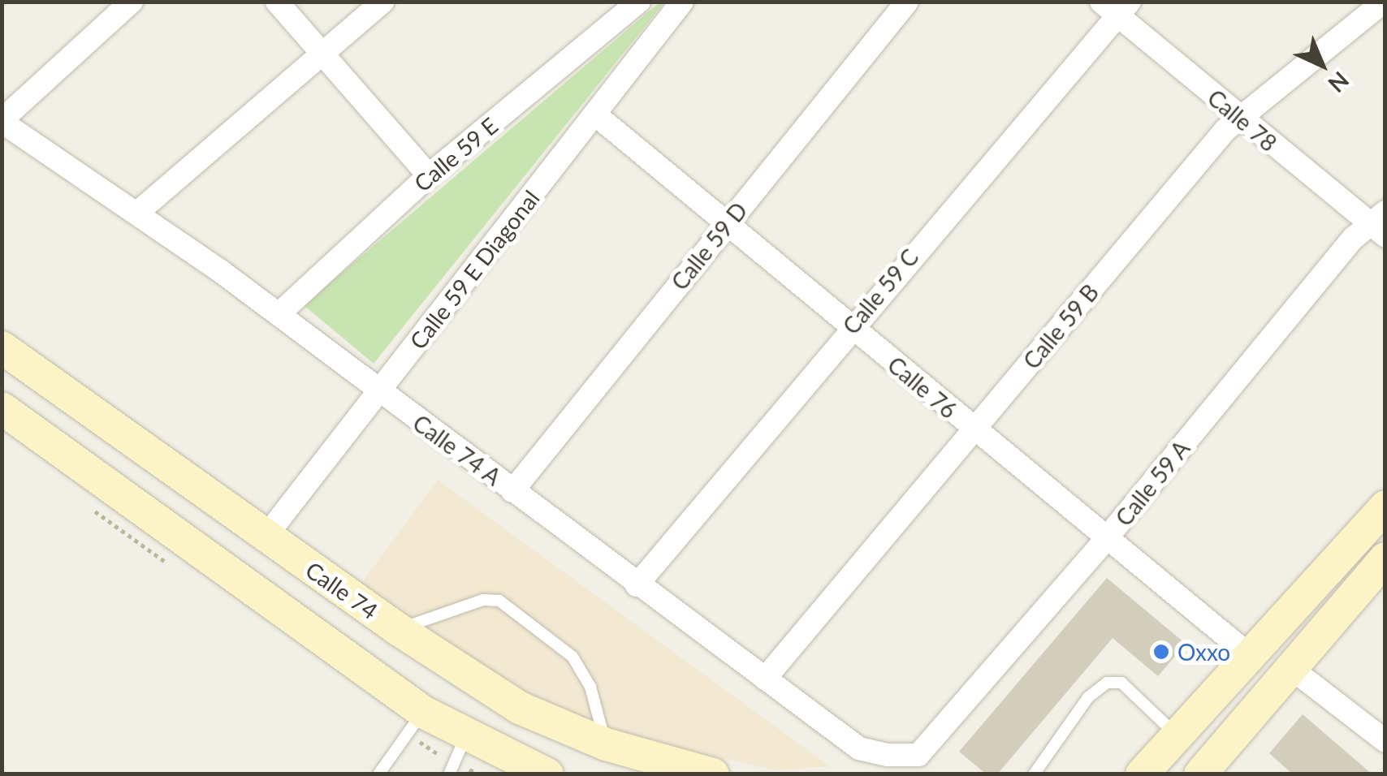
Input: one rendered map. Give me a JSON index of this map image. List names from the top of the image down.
{
  "streets": {
    "main road": ["Calle 74"],
    "street": [
      "Calle 78",
      "Calle 59 E",
      "Calle 59 D",
      "Calle 59 E Diagonal",
      "Calle 59 C",
      "Calle 59 B",
      "Calle 76",
      "Calle 74 A",
      "Calle 59 A"
    ]
  },
  "crossings": [
    ["Calle 78", "Calle 59 C"],
    ["Calle 78", "Calle 59 B"],
    ["Calle 78", "Calle 59 A"],
    ["Calle 59 E", "Calle 74 A"],
    ["Calle 59 D", "Calle 76"],
    ["Calle 59 D", "Calle 74 A"],
    ["Calle 59 E Diagonal", "Calle 76"],
    ["Calle 59 E Diagonal", "Calle 74 A"],
    ["Calle 59 E Diagonal", "Calle 74"],
    ["Calle 59 C", "Calle 76"],
    ["Calle 59 C", "Calle 74 A"],
    ["Calle 59 B", "Calle 76"],
    ["Calle 59 B", "Calle 74 A"],
    ["Calle 76", "Calle 59 A"],
    ["Calle 74 A", "Calle 59 A"]
  ],
  "places": ["Oxxo"],
  "north": "bottom right"
}
